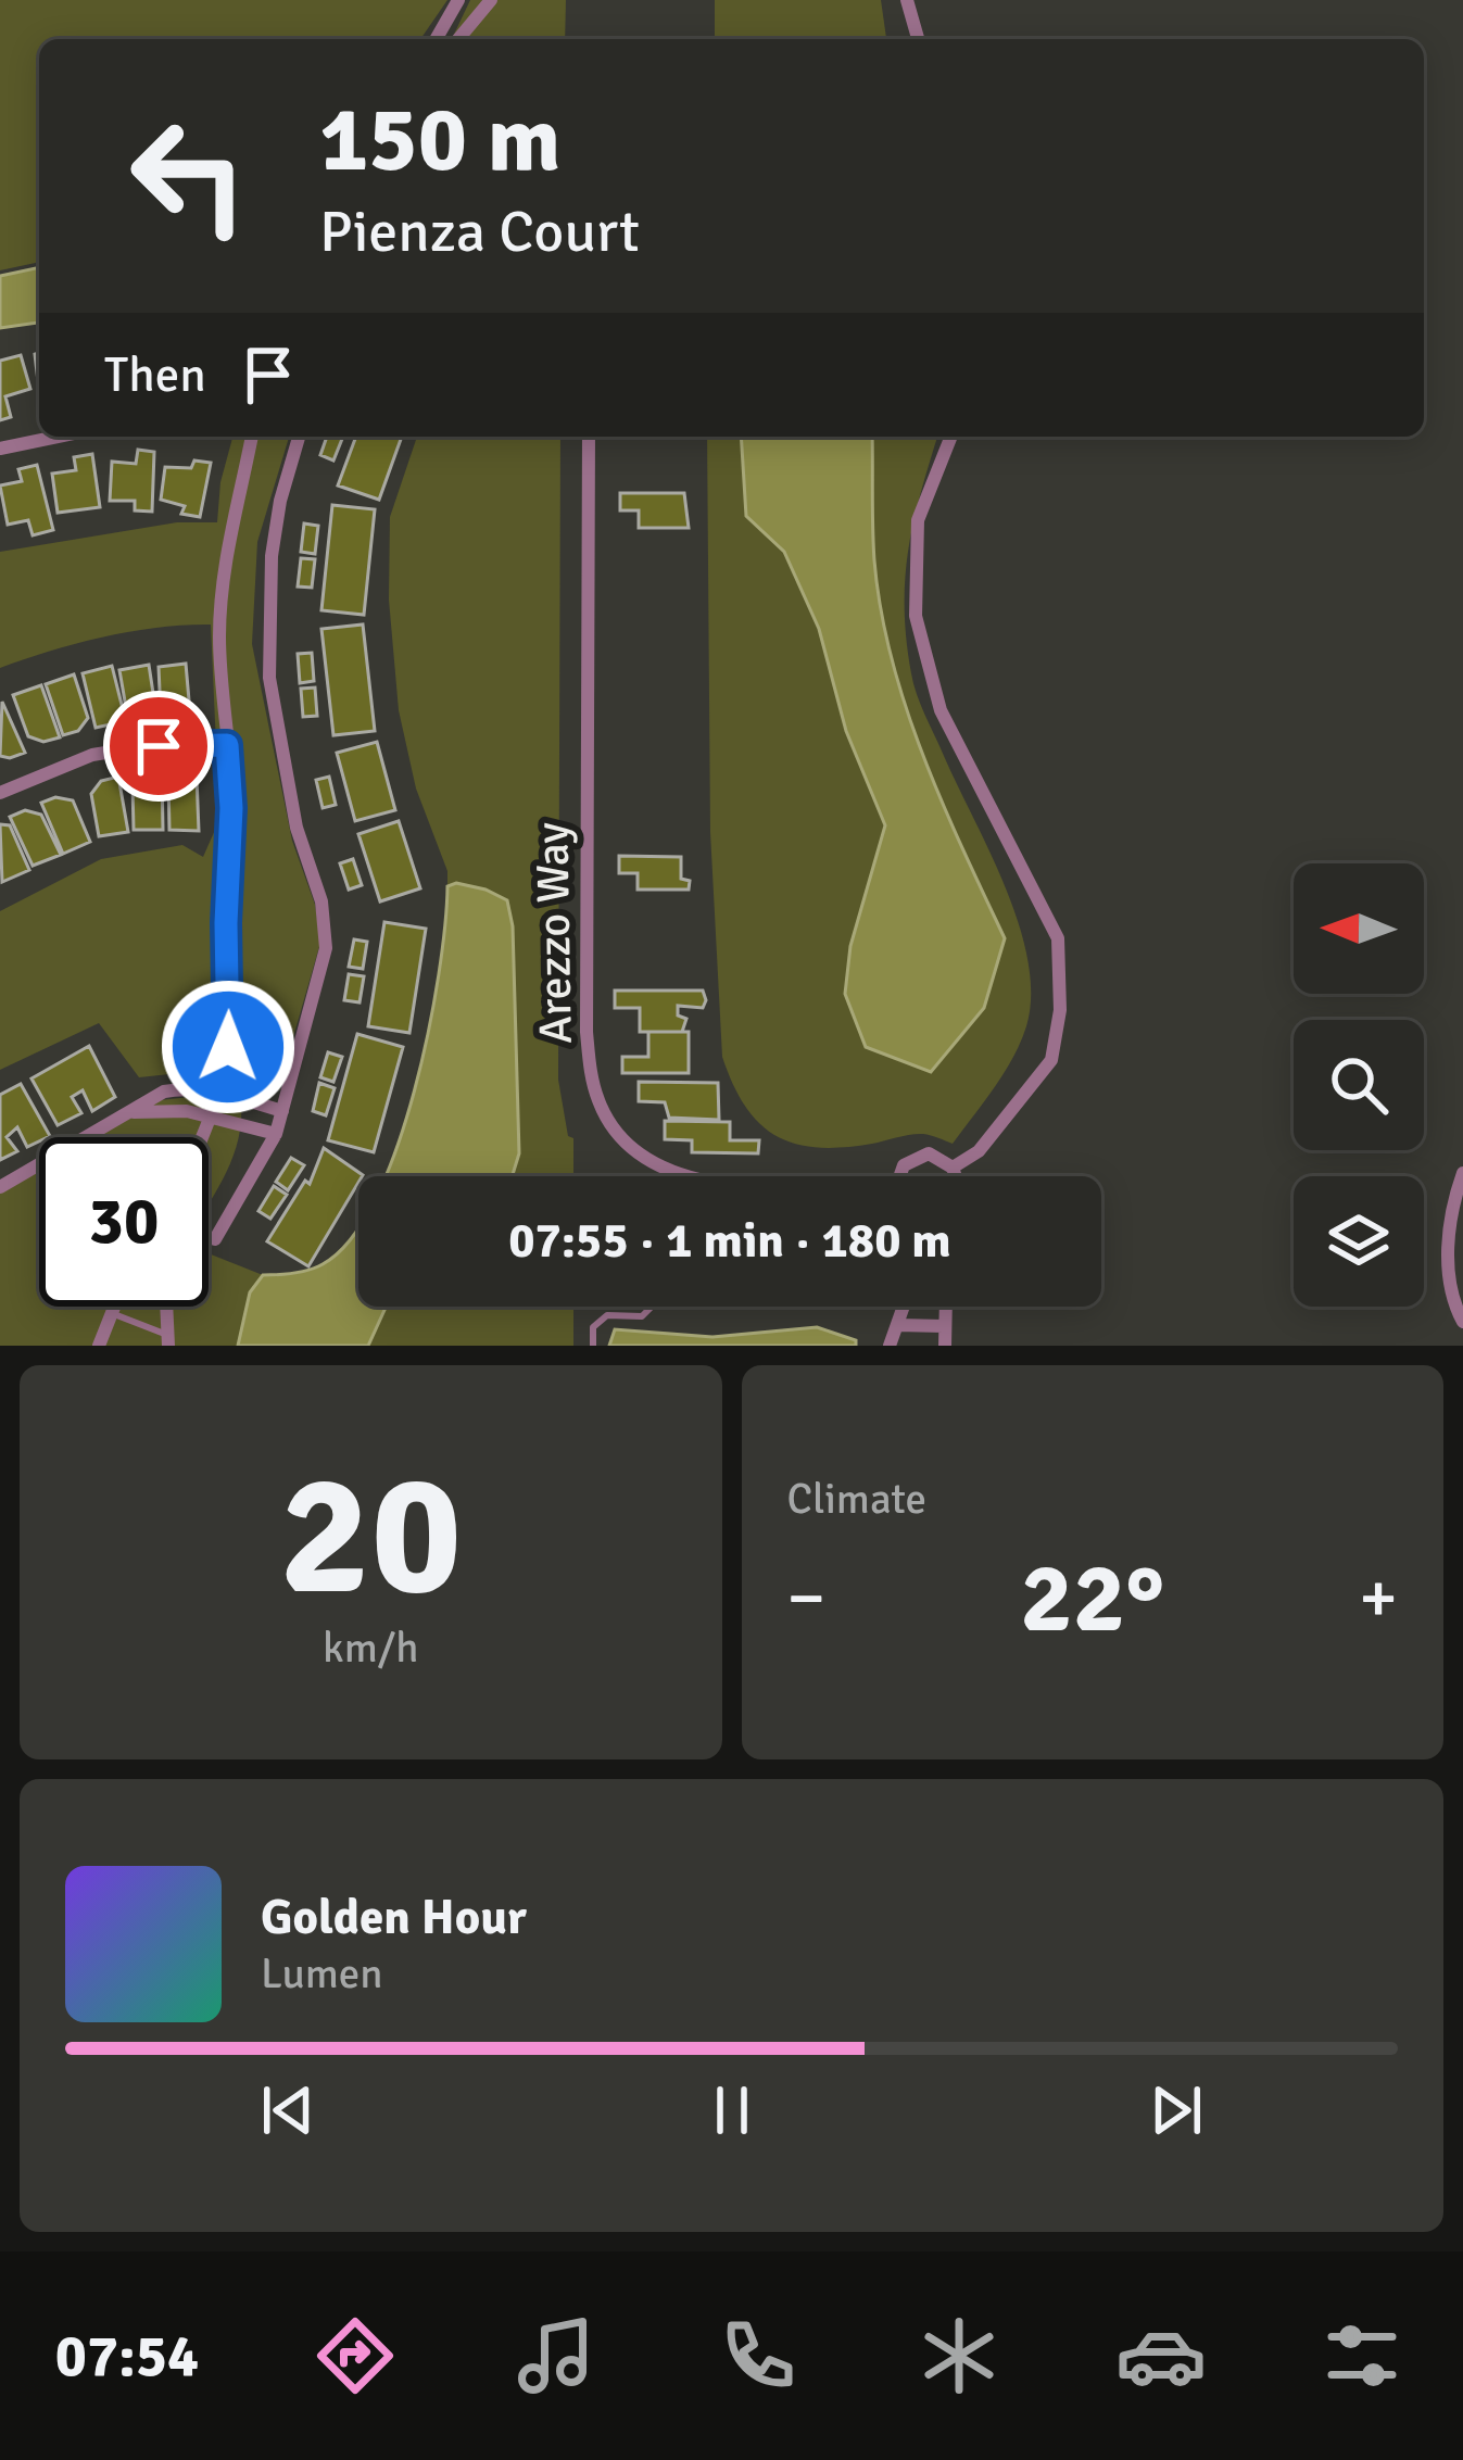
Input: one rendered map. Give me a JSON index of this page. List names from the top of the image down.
{
  "streets": {
    "street": ["Arezzo Way"]
  },
  "north": "left",
  "page": {
    "turn": ["150 m", "Pienza Court"],
    "then": "Then",
    "limit": "30",
    "trip": "07:55 · 1 min · 180 m",
    "tile": [
      ["20", "km/h"],
      "Climate"
    ],
    "heat": ["−", "22°", "+"],
    "song": ["Golden Hour", "Lumen"],
    "tabs": "07:54"
  }
}
